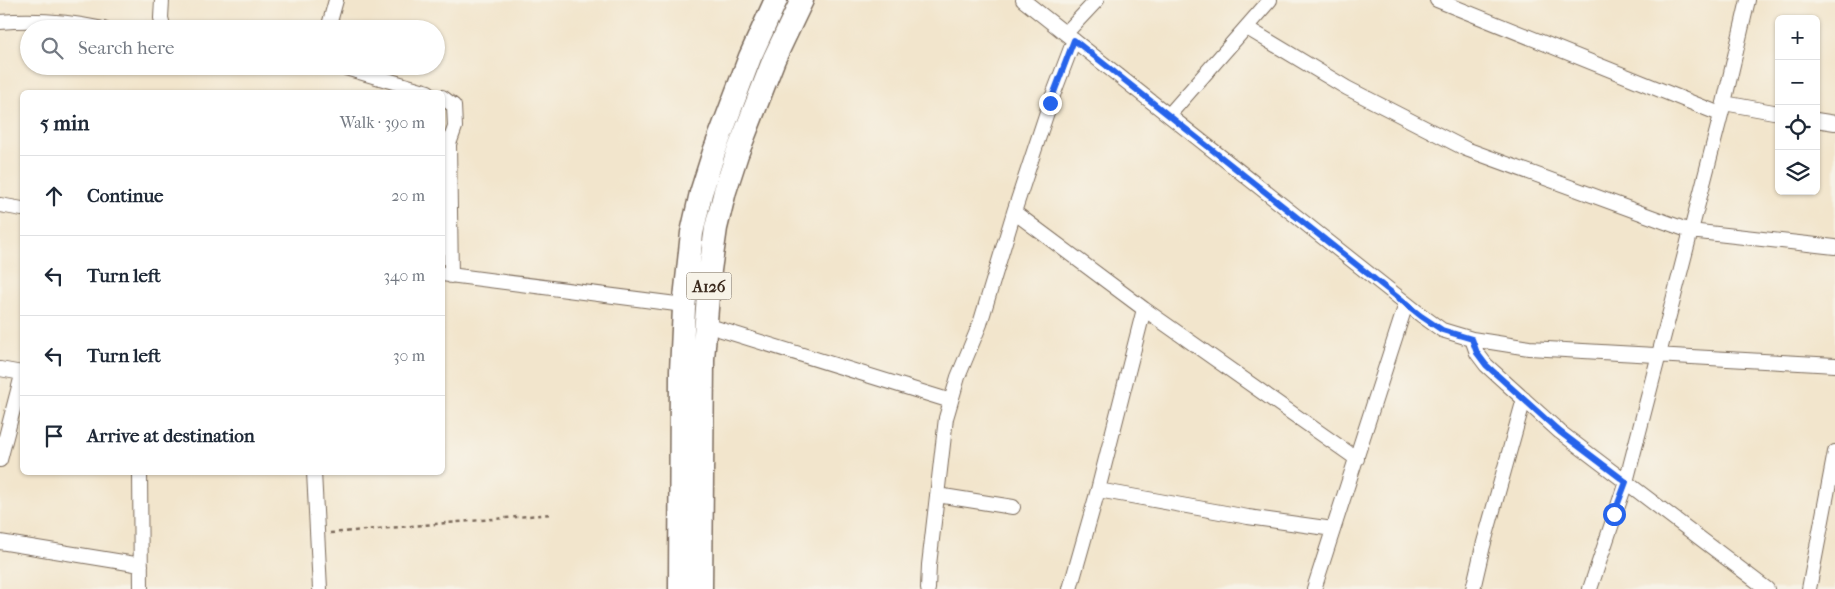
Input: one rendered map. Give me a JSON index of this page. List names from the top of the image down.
{
  "streets": {
    "highway": ["A126"]
  },
  "page": {
    "map_buttons": ["+", "−"],
    "search": "Search here",
    "heading": ["5 min", "Walk · 390 m"],
    "list": [
      ["Continue", "20 m"],
      ["Turn left", "340 m"],
      ["Turn left", "30 m"],
      "Arrive at destination"
    ]
  }
}
